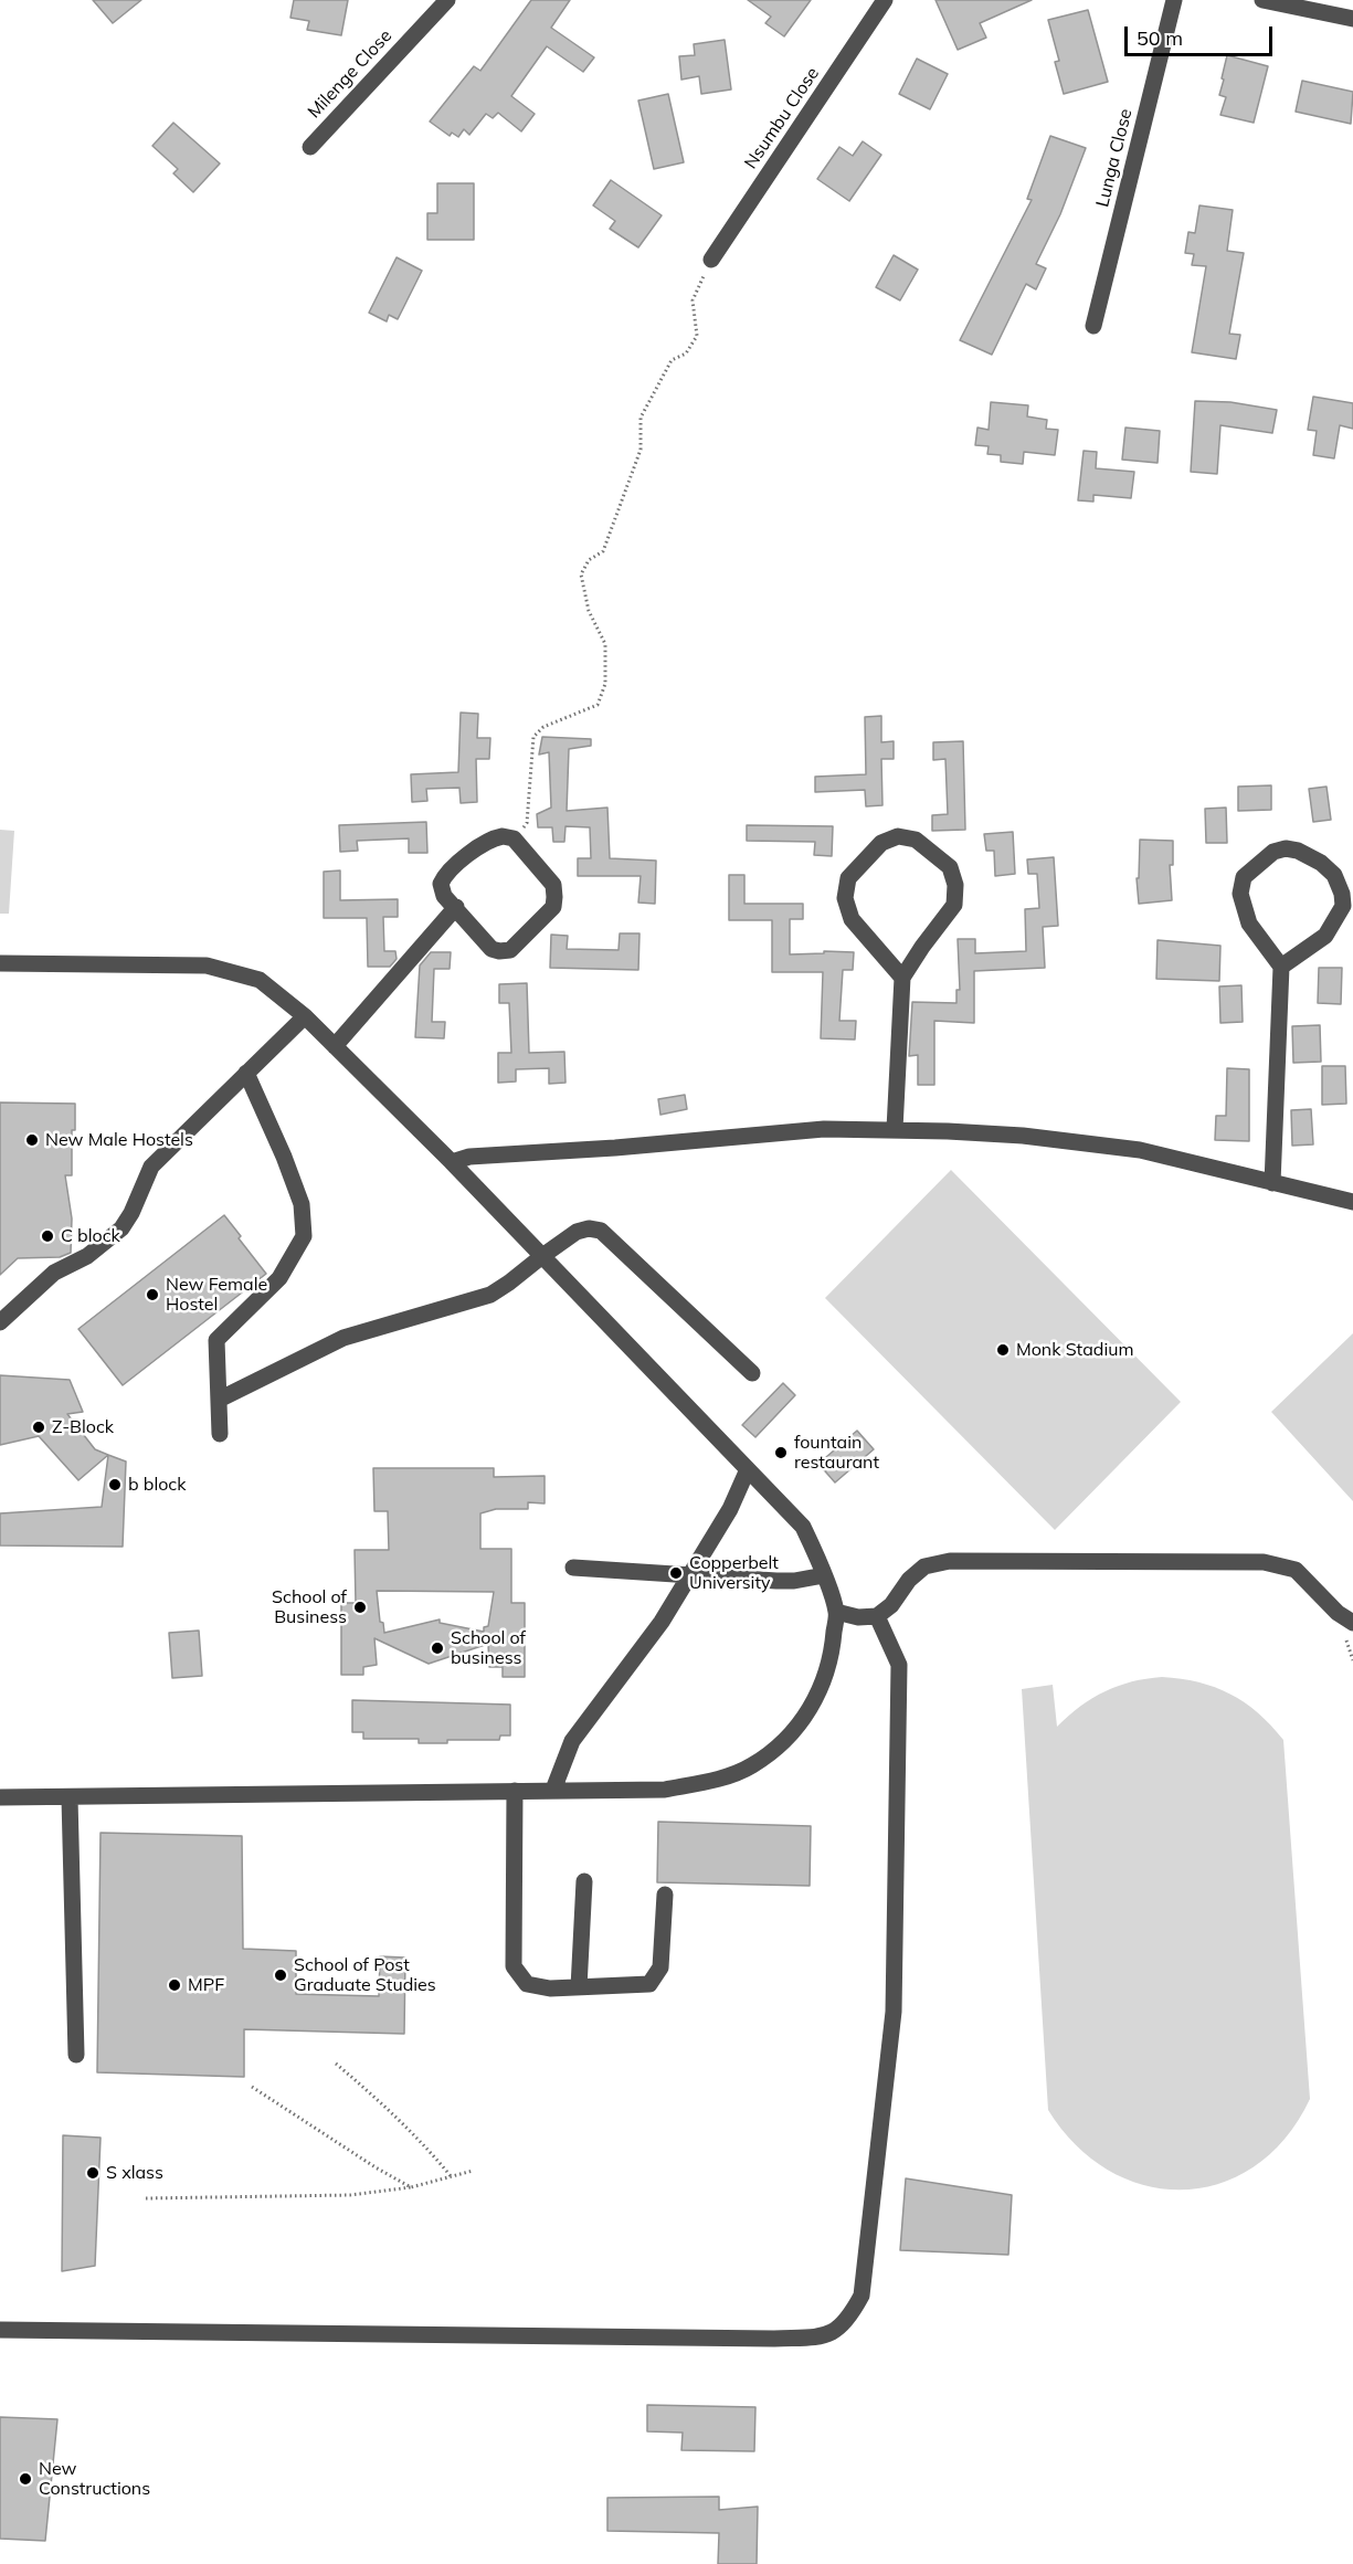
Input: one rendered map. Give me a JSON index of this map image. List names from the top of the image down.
{
  "streets": {
    "street": ["Milenge Close", "Nsumbu Close", "Lunga Close"]
  },
  "places": [
    "New Male Hostels",
    "C block",
    "New Female Hostel",
    "Monk Stadium",
    "Z-Block",
    "fountain restaurant",
    "b block",
    "Copperbelt University",
    "School of Business",
    "School of business",
    "School of Post Graduate Studies",
    "MPF",
    "S xlass",
    "New Constructions"
  ],
  "scale_bar": "50 m"
}
